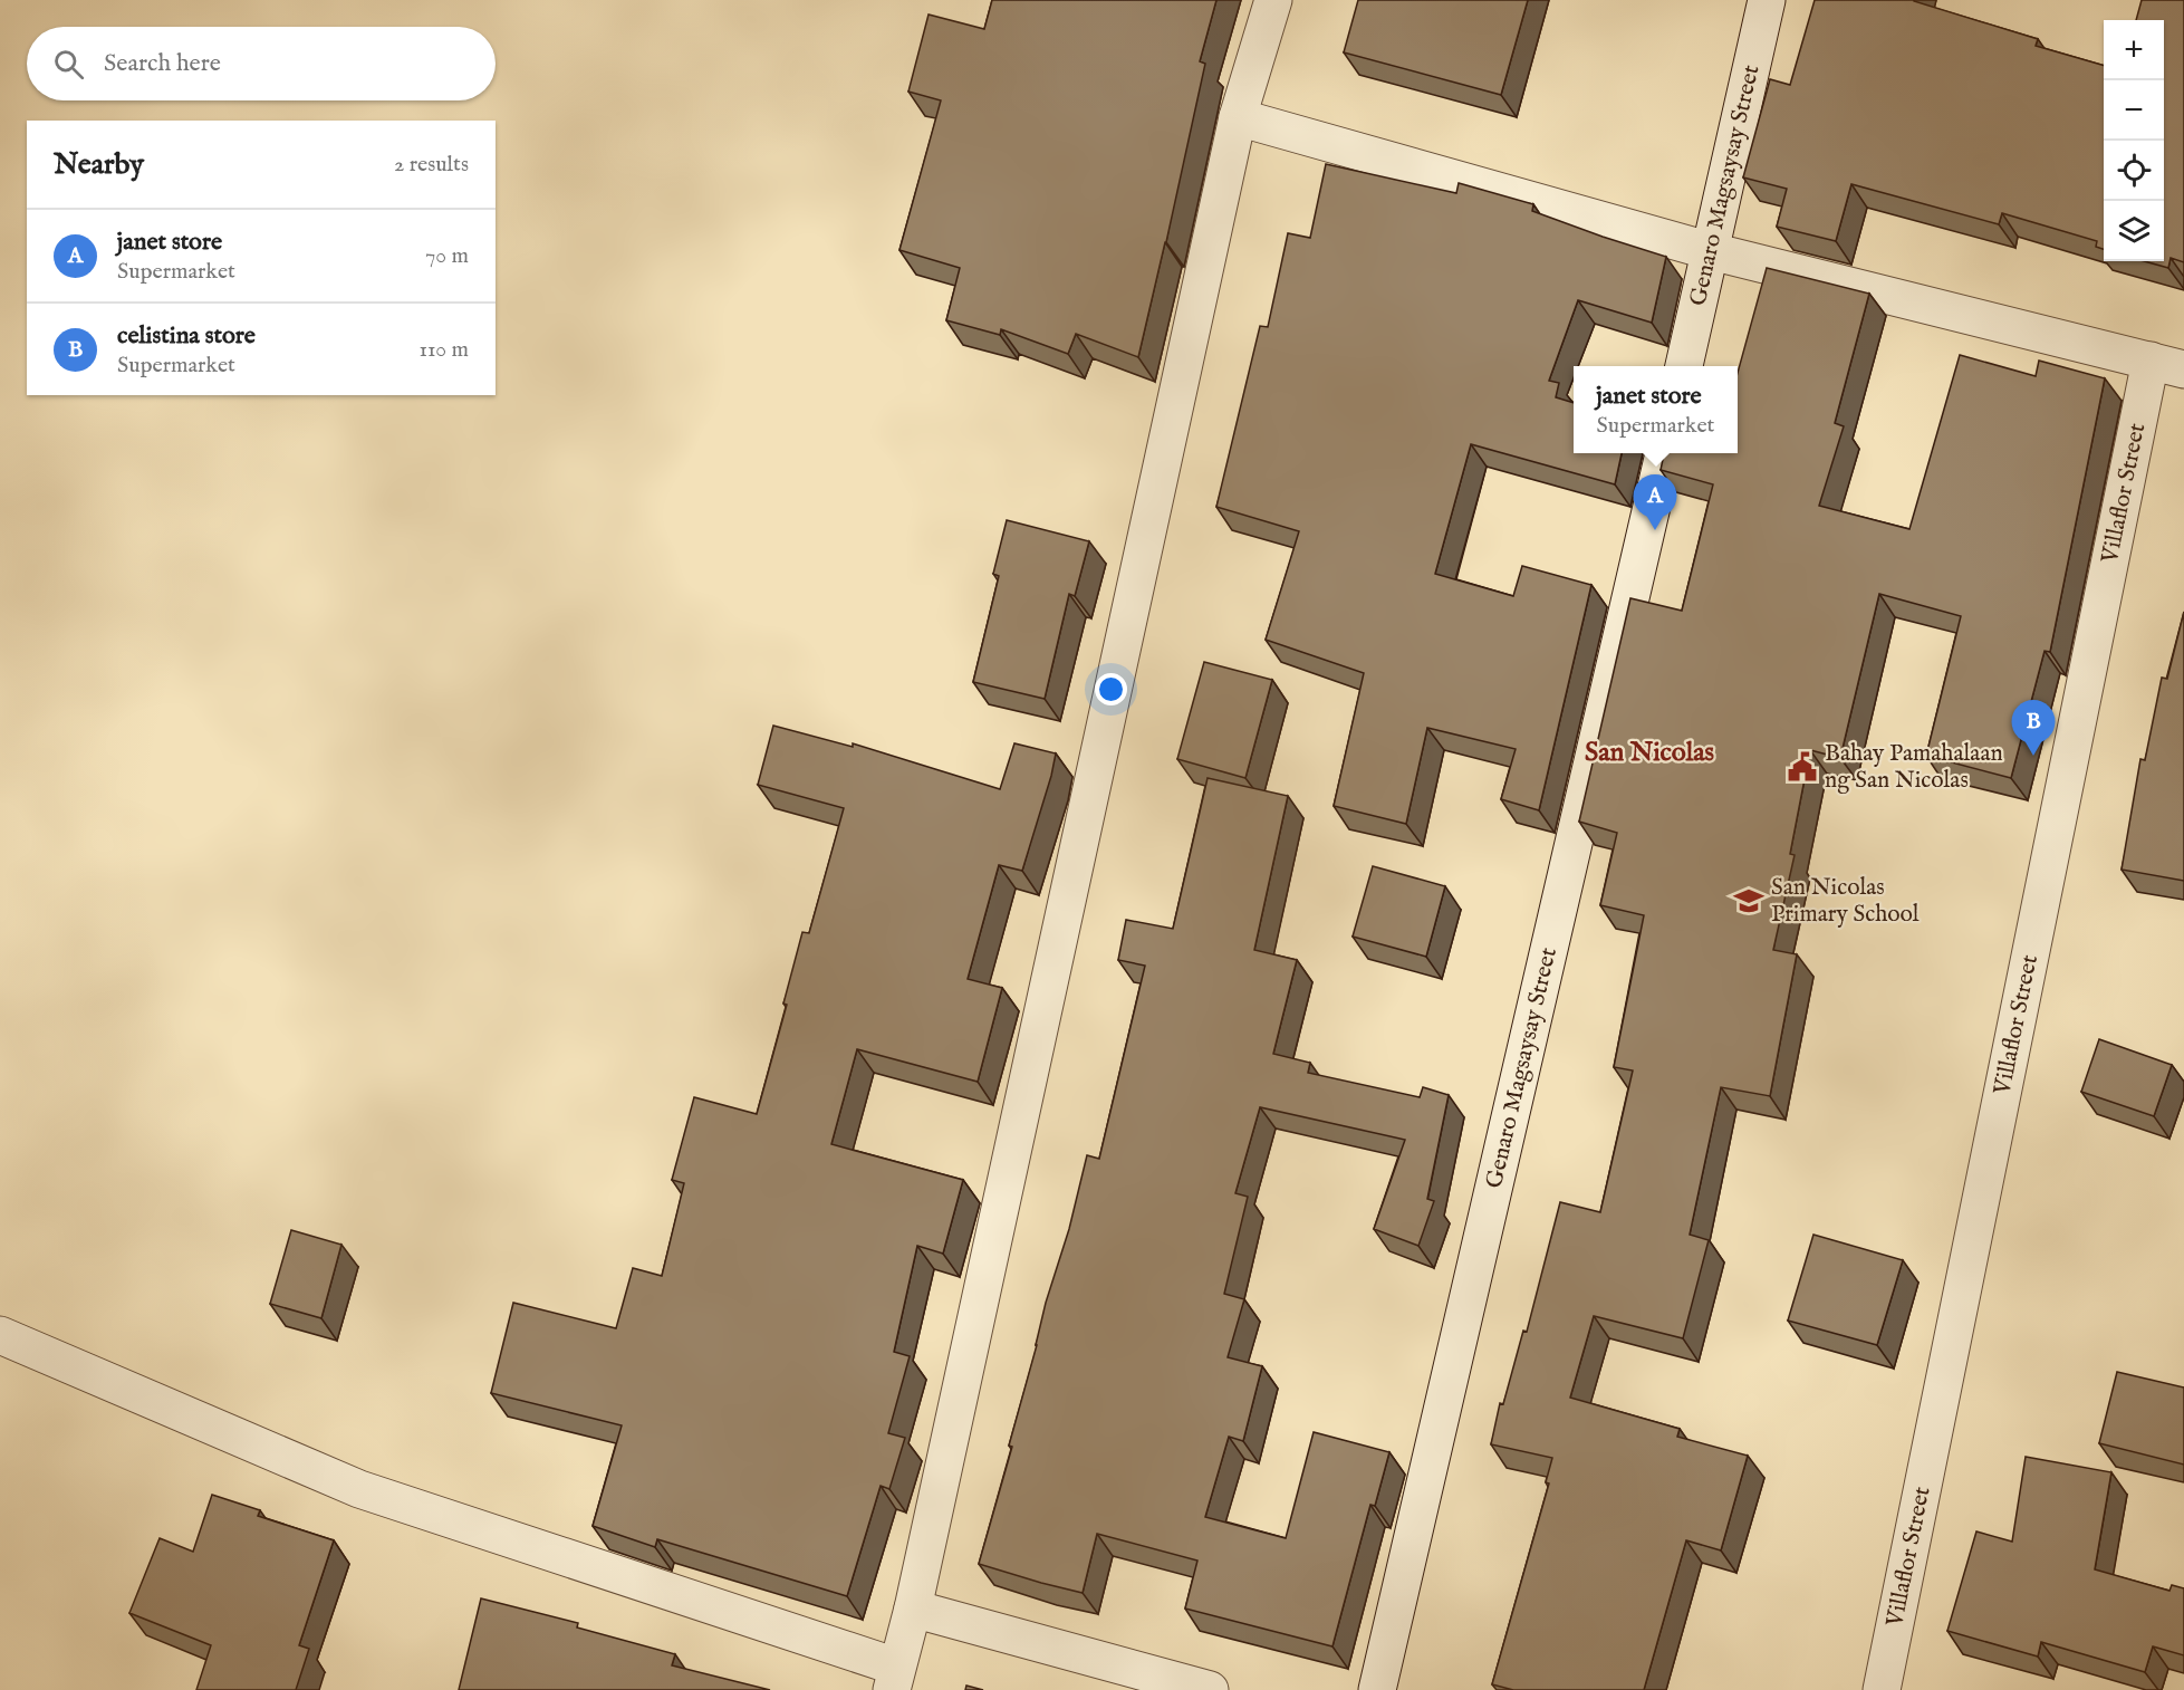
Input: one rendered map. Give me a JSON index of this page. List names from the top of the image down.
{
  "streets": {
    "street": ["Genaro Magsaysay Street", "Villaflor Street"]
  },
  "districts": ["San Nicolas"],
  "places": {
    "public building": ["Bahay Pamahalaan ng San Nicolas"],
    "school or university": ["San Nicolas Primary School"]
  },
  "page": {
    "map_buttons": ["+", "−"],
    "search": "Search here",
    "heading": ["Nearby", "2 results"],
    "list": [
      {
        "mark": "A",
        "name": "janet store",
        "note": "Supermarket",
        "value": "70 m"
      },
      {
        "mark": "B",
        "name": "celistina store",
        "note": "Supermarket",
        "value": "110 m"
      }
    ],
    "popup": ["janet store", "Supermarket"],
    "pins": ["A", "B"]
  }
}
